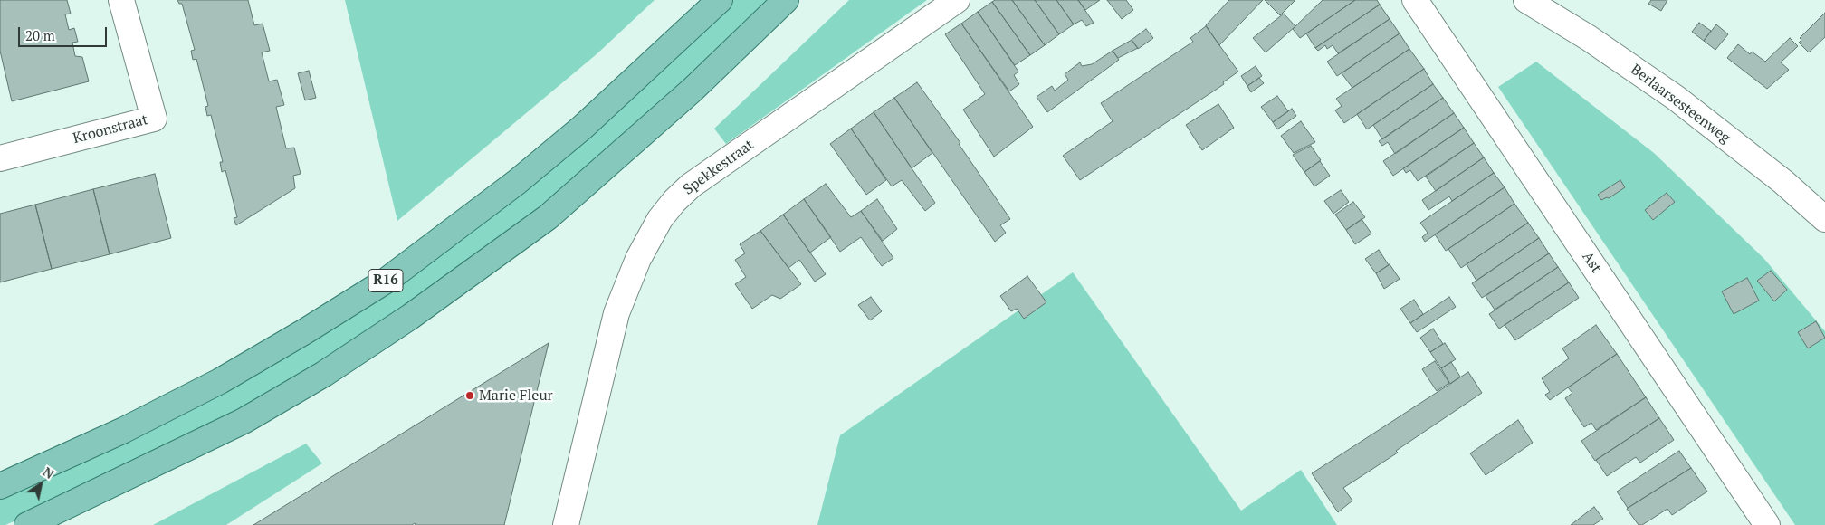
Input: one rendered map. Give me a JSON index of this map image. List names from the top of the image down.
{
  "streets": {
    "main road": ["R16"],
    "street": [
      "Berlaarsesteenweg",
      "Kroonstraat",
      "Spekkestraat",
      "Ast"
    ]
  },
  "places": ["Marie Fleur"],
  "scale_bar": "20 m",
  "north": "top right"
}
